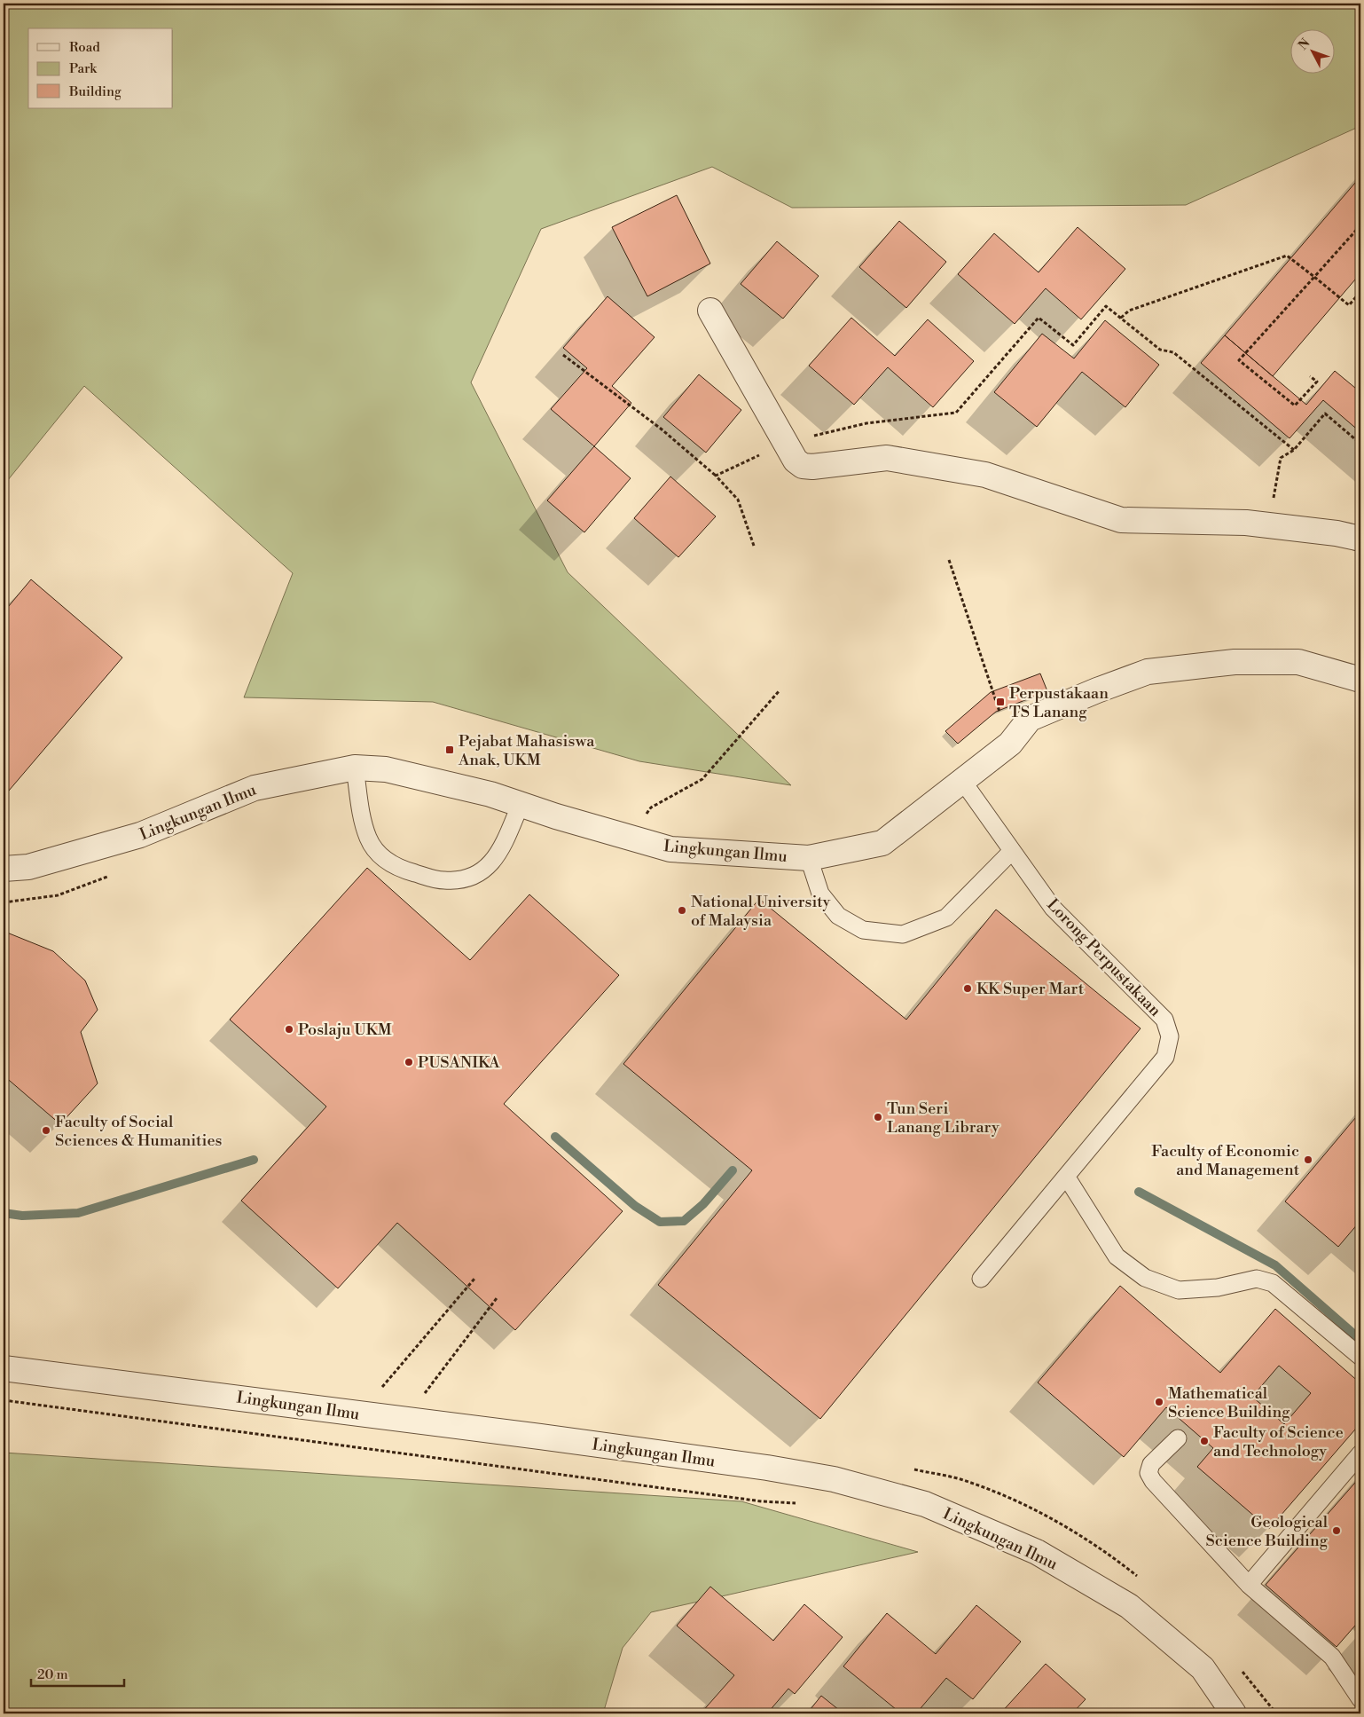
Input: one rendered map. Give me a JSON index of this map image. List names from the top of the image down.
{
  "streets": {
    "street": ["Lingkungan Ilmu"],
    "lane": ["Lorong Perpustakaan"]
  },
  "crossings": [
    ["Lingkungan Ilmu", "Lorong Perpustakaan"]
  ],
  "places": {
    "transit": ["Perpustakaan TS Lanang", "Pejabat Mahasiswa Anak, UKM"],
    "other": [
      "National University of Malaysia",
      "KK Super Mart",
      "Poslaju UKM",
      "PUSANIKA",
      "Tun Seri Lanang Library",
      "Faculty of Social Sciences & Humanities",
      "Faculty of Economic and Management",
      "Mathematical Science Building",
      "Faculty of Science and Technology",
      "Geological Science Building"
    ]
  },
  "legend": ["Road", "Park", "Building"],
  "scale_bar": "20 m",
  "north": "top left"
}
